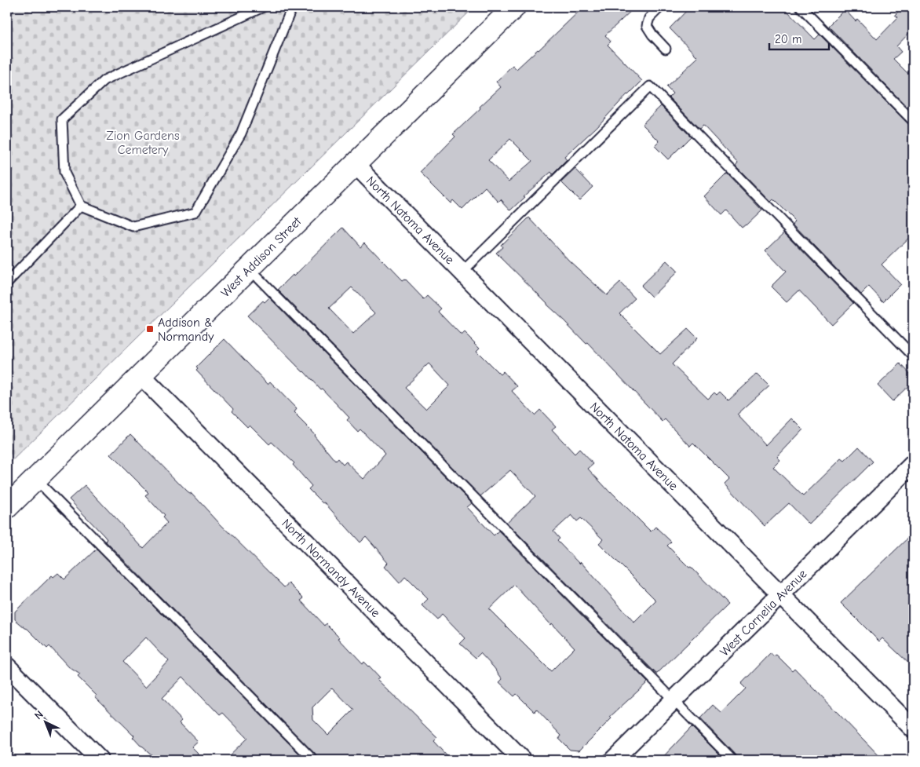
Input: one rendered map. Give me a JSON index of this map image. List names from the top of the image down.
{
  "streets": {
    "street": [
      "North Natoma Avenue",
      "West Addison Street",
      "North Normandy Avenue",
      "West Cornelia Avenue"
    ]
  },
  "crossings": [
    ["North Natoma Avenue", "West Addison Street"],
    ["North Natoma Avenue", "West Cornelia Avenue"],
    ["West Addison Street", "North Normandy Avenue"]
  ],
  "parks": ["Zion Gardens Cemetery"],
  "places": {
    "transit": ["Addison & Normandy"]
  },
  "scale_bar": "20 m",
  "north": "top left"
}
